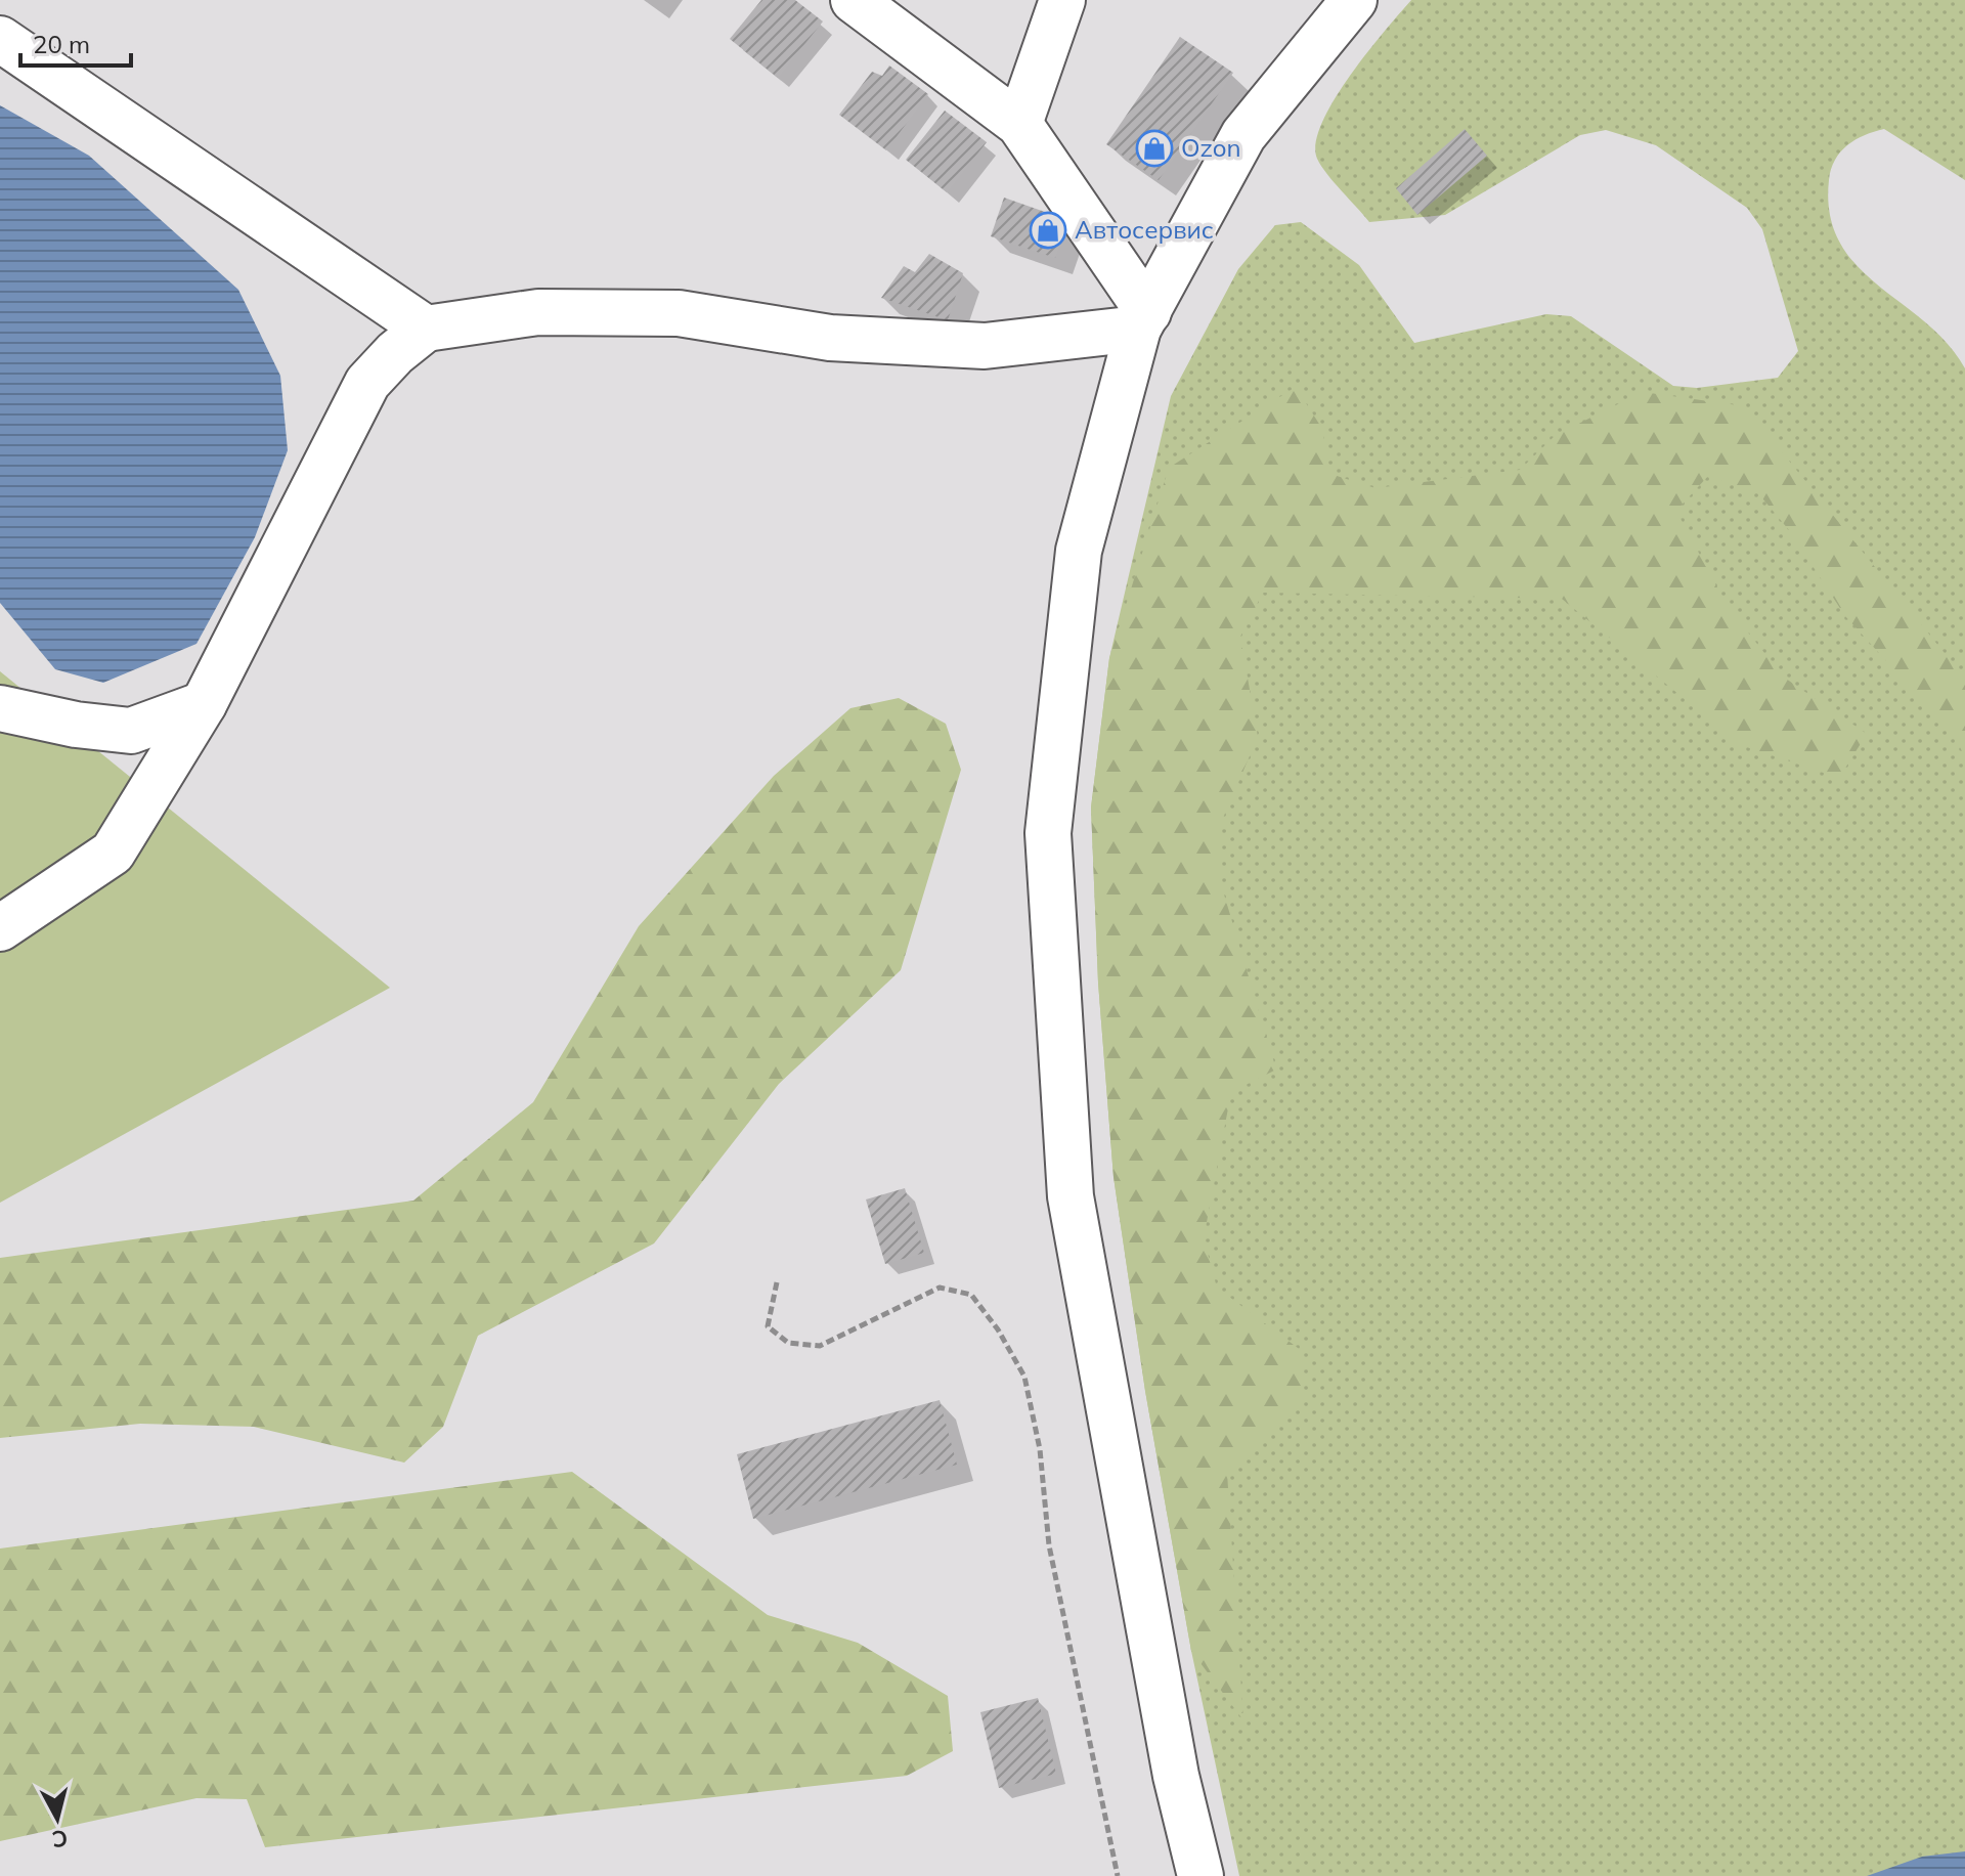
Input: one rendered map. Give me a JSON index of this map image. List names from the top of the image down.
{
  "places": {
    "shop": ["Ozon", "Автосервис"]
  },
  "scale_bar": "20 m",
  "north": "bottom"
}
